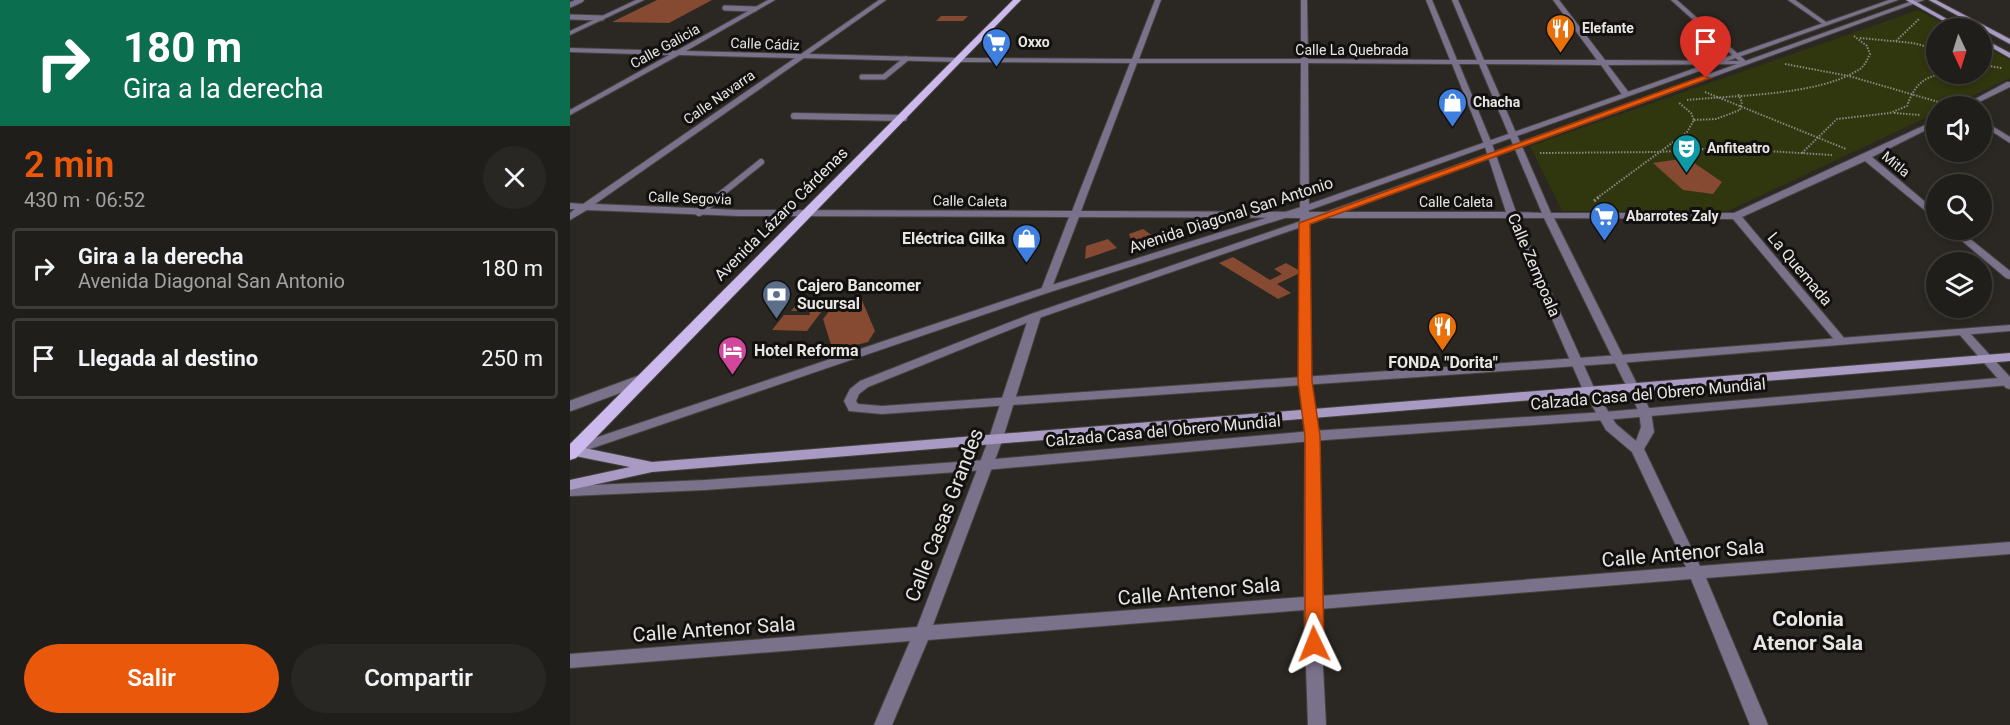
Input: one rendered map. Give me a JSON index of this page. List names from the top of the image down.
{
  "streets": {
    "main road": ["Avenida Lázaro Cárdenas", "Calzada Casa del Obrero Mundial"],
    "street": [
      "Calle Cádiz",
      "Calle Galicia",
      "Calle La Quebrada",
      "Calle Navarra",
      "Mitla",
      "Calle Segovia",
      "Calle Caleta",
      "Avenida Diagonal San Antonio",
      "Calle Zempoala",
      "La Quemada",
      "Calle Casas Grandes",
      "Calle Antenor Sala"
    ]
  },
  "crossings": [
    ["Calle Cádiz", "Calle Galicia"],
    ["Calle Cádiz", "Calle La Quebrada"],
    ["Calle Cádiz", "Calle Navarra"],
    ["Calle Cádiz", "Avenida Lázaro Cárdenas"],
    ["Calle La Quebrada", "Avenida Lázaro Cárdenas"],
    ["Calle La Quebrada", "Avenida Diagonal San Antonio"],
    ["Calle La Quebrada", "Calle Zempoala"],
    ["Calle Navarra", "Calle Segovia"],
    ["Mitla", "Calle Caleta"],
    ["Calle Segovia", "Calle Caleta"],
    ["Calle Segovia", "Avenida Lázaro Cárdenas"],
    ["Calle Caleta", "Avenida Lázaro Cárdenas"],
    ["Calle Caleta", "Avenida Diagonal San Antonio"],
    ["Calle Caleta", "Calle Zempoala"],
    ["Calle Caleta", "La Quemada"],
    ["Avenida Lázaro Cárdenas", "Avenida Diagonal San Antonio"],
    ["Avenida Lázaro Cárdenas", "Calzada Casa del Obrero Mundial"],
    ["Avenida Diagonal San Antonio", "Calle Zempoala"],
    ["Avenida Diagonal San Antonio", "Calzada Casa del Obrero Mundial"],
    ["Avenida Diagonal San Antonio", "Calle Casas Grandes"],
    ["Calle Zempoala", "Calzada Casa del Obrero Mundial"],
    ["Calle Zempoala", "Calle Antenor Sala"],
    ["Calzada Casa del Obrero Mundial", "Calle Casas Grandes"],
    ["Calle Casas Grandes", "Calle Antenor Sala"]
  ],
  "districts": ["Colonia Atenor Sala"],
  "places": {
    "restaurant": ["Elefante", "FONDA \"Dorita\""],
    "supermarket": ["Oxxo", "Abarrotes Zaly"],
    "shop": ["Chacha", "Eléctrica Gilka"],
    "theatre": ["Anfiteatro"],
    "bank": ["Cajero Bancomer Sucursal"],
    "hotel": ["Hotel Reforma"]
  },
  "north": "bottom",
  "page": {
    "turn": ["180 m", "Gira a la derecha"],
    "heading": ["2 min", "430 m · 06:52"],
    "list": [
      {
        "name": "Gira a la derecha",
        "note": "Avenida Diagonal San Antonio",
        "value": "180 m"
      },
      {
        "name": "Llegada al destino",
        "value": "250 m"
      }
    ],
    "buttons": ["Salir", "Compartir"]
  }
}
